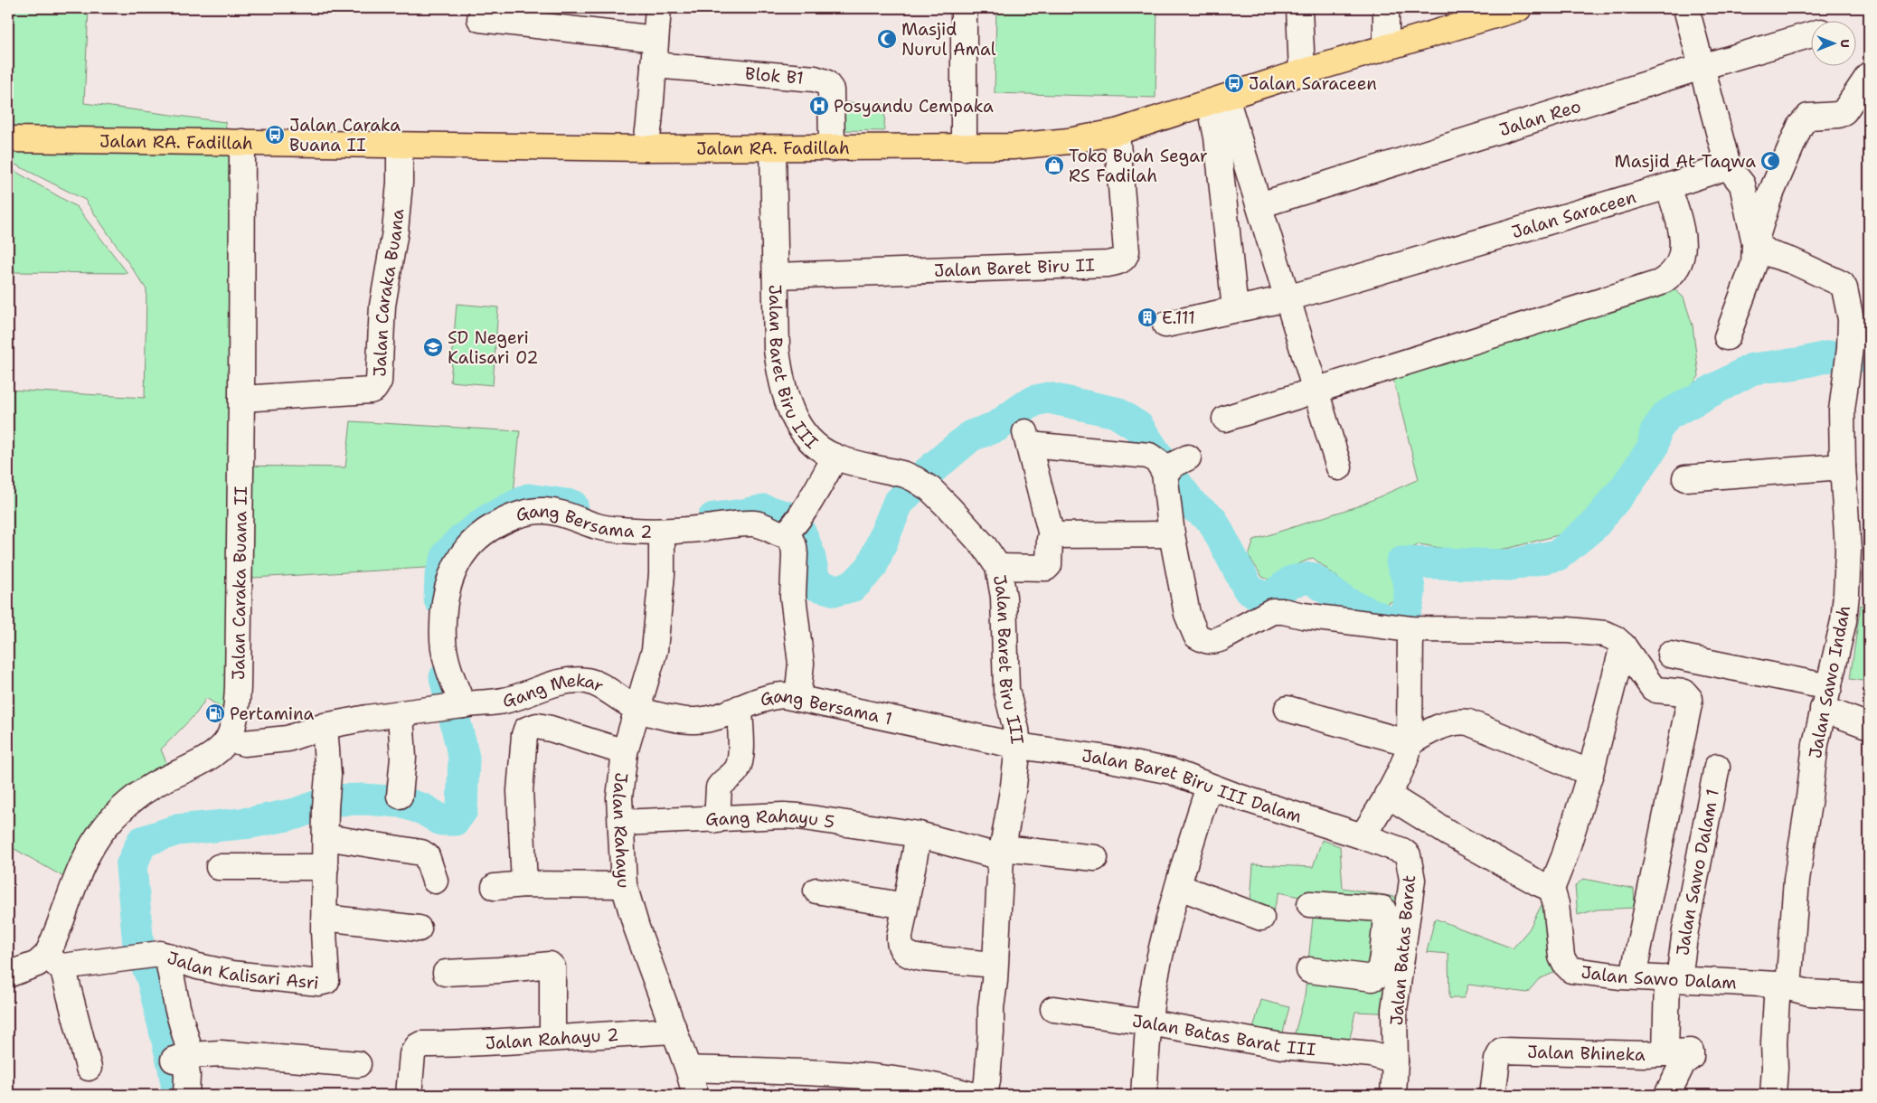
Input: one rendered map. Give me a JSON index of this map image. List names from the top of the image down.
{
  "streets": {
    "main road": ["Jalan RA. Fadillah"],
    "street": [
      "Blok B1",
      "Jalan Reo",
      "Jalan Saraceen",
      "Jalan Baret Biru II",
      "Jalan Caraka Buana",
      "Jalan Baret Biru III",
      "Gang Bersama 2",
      "Jalan Caraka Buana II",
      "Jalan Sawo Indah",
      "Gang Mekar",
      "Gang Bersama 1",
      "Jalan Baret Biru III Dalam",
      "Gang Rahayu 5",
      "Jalan Rahayu",
      "Jalan Sawo Dalam 1",
      "Jalan Batas Barat",
      "Jalan Kalisari Asri",
      "Jalan Sawo Dalam",
      "Jalan Batas Barat III",
      "Jalan Rahayu 2",
      "Jalan Bhineka"
    ]
  },
  "crossings": [
    ["Blok B1", "Jalan RA. Fadillah"],
    ["Jalan RA. Fadillah", "Jalan Baret Biru II"],
    ["Jalan RA. Fadillah", "Jalan Caraka Buana"],
    ["Jalan RA. Fadillah", "Jalan Baret Biru III"],
    ["Jalan RA. Fadillah", "Jalan Caraka Buana II"],
    ["Jalan Baret Biru II", "Jalan Baret Biru III"],
    ["Jalan Caraka Buana", "Jalan Caraka Buana II"],
    ["Jalan Baret Biru III", "Gang Bersama 1"],
    ["Jalan Baret Biru III", "Jalan Baret Biru III Dalam"],
    ["Jalan Baret Biru III", "Gang Rahayu 5"],
    ["Gang Bersama 2", "Gang Mekar"],
    ["Gang Bersama 2", "Jalan Rahayu"],
    ["Jalan Caraka Buana II", "Gang Mekar"],
    ["Jalan Caraka Buana II", "Jalan Kalisari Asri"],
    ["Jalan Sawo Indah", "Jalan Sawo Dalam"],
    ["Gang Mekar", "Gang Bersama 1"],
    ["Gang Mekar", "Jalan Rahayu"],
    ["Gang Mekar", "Jalan Kalisari Asri"],
    ["Gang Bersama 1", "Jalan Baret Biru III Dalam"],
    ["Gang Bersama 1", "Jalan Rahayu"],
    ["Jalan Baret Biru III Dalam", "Jalan Batas Barat"],
    ["Gang Rahayu 5", "Jalan Rahayu"],
    ["Jalan Rahayu", "Jalan Rahayu 2"],
    ["Jalan Sawo Dalam 1", "Jalan Sawo Dalam"],
    ["Jalan Sawo Dalam 1", "Jalan Bhineka"],
    ["Jalan Batas Barat", "Jalan Batas Barat III"]
  ],
  "places": {
    "mosque": ["Masjid Nurul Amal", "Masjid At Taqwa"],
    "bus stop": ["Jalan Saraceen", "Jalan Caraka Buana II"],
    "hospital": ["Posyandu Cempaka"],
    "shop": ["Toko Buah Segar RS Fadilah"],
    "building": ["E.111"],
    "school or university": ["SD Negeri Kalisari 02"],
    "fuel station": ["Pertamina"]
  },
  "north": "right"
}
